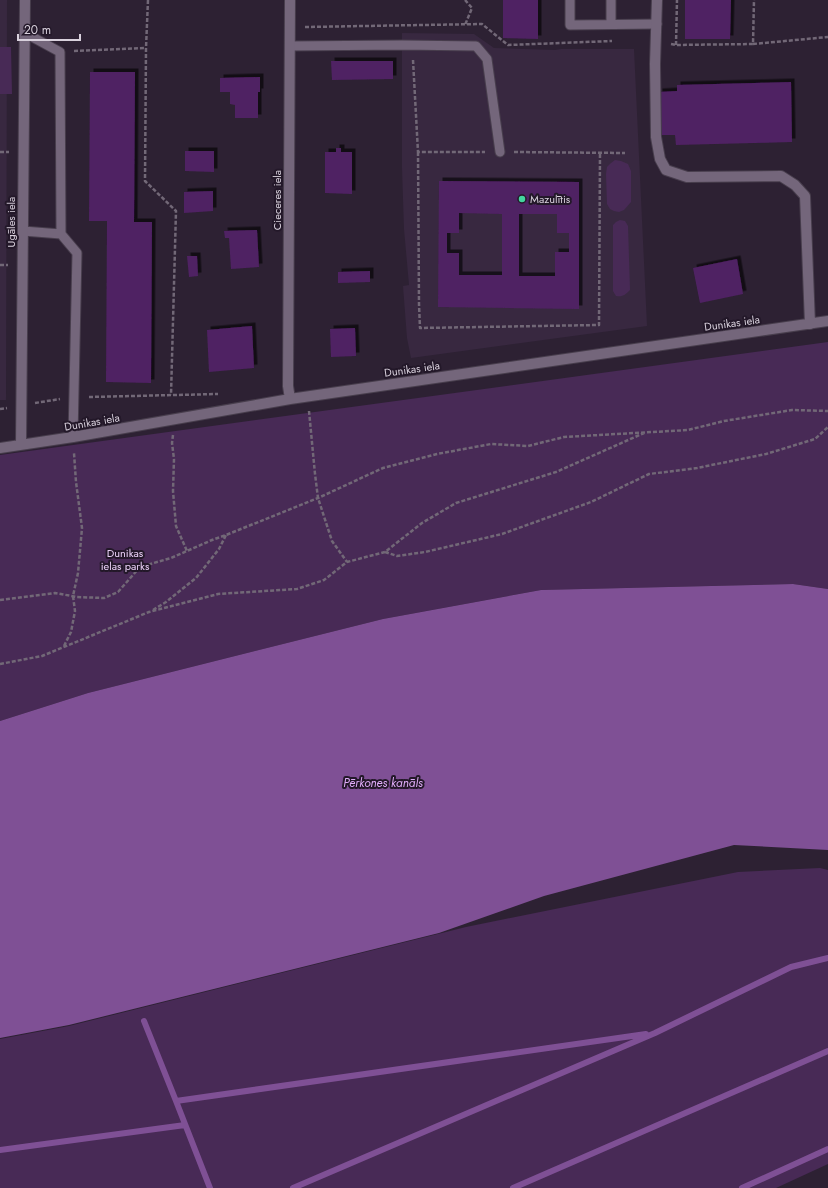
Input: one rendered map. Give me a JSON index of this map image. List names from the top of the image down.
{
  "streets": {
    "street": ["Cieceres iela", "Ugāles iela", "Dunikas iela"]
  },
  "crossings": [
    ["Cieceres iela", "Dunikas iela"],
    ["Ugāles iela", "Dunikas iela"]
  ],
  "water": ["Pērkones kanāls"],
  "parks": ["Dunikas ielas parks"],
  "places": ["Mazulītis"],
  "scale_bar": "20 m"
}
